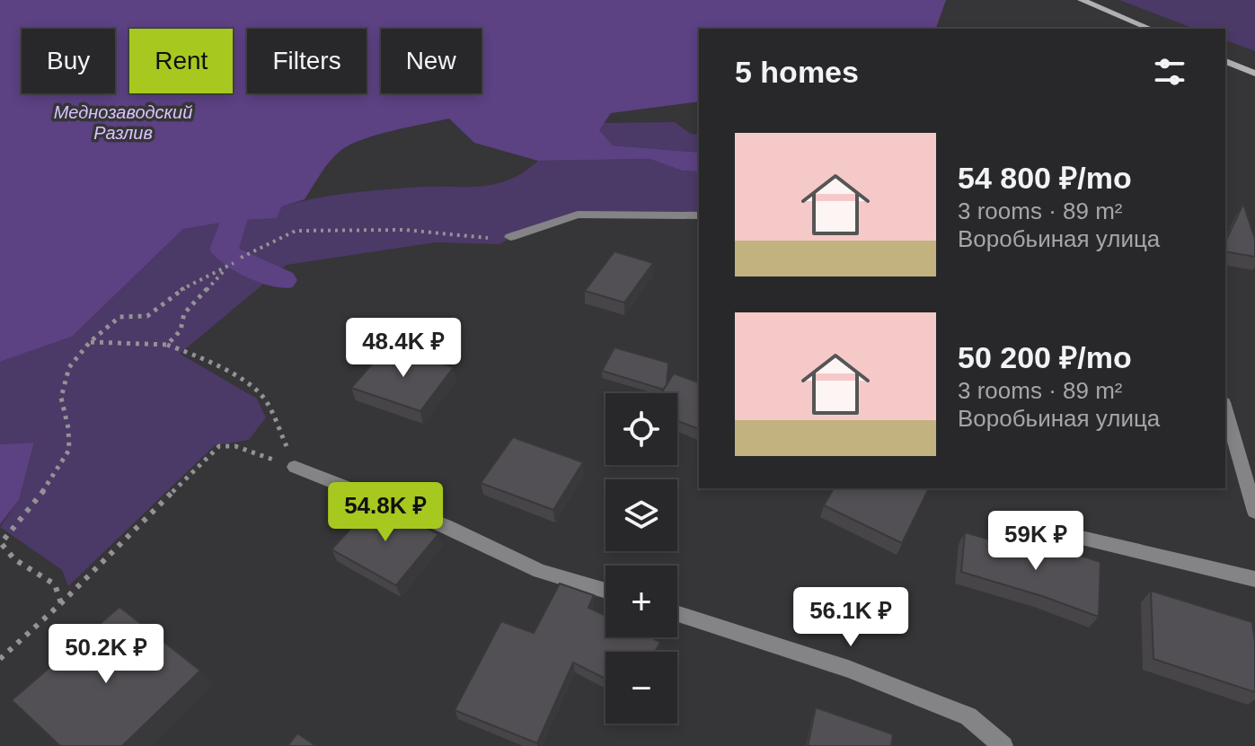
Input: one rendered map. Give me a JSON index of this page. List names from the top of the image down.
{
  "water": ["Меднозаводский Разлив"],
  "page": {
    "chip": [
      "Buy",
      "Rent",
      "Filters",
      "New"
    ],
    "heading": "5 homes",
    "list": [
      {
        "name": "54 800 ₽/mo",
        "note": "3 rooms · 89 m² · Воробьиная улица"
      },
      {
        "name": "50 200 ₽/mo",
        "note": "3 rooms · 89 m² · Воробьиная улица"
      }
    ],
    "price": [
      "48.4K ₽",
      "54.8K ₽",
      "59K ₽",
      "56.1K ₽",
      "50.2K ₽"
    ],
    "map_buttons": ["+", "−"]
  }
}
